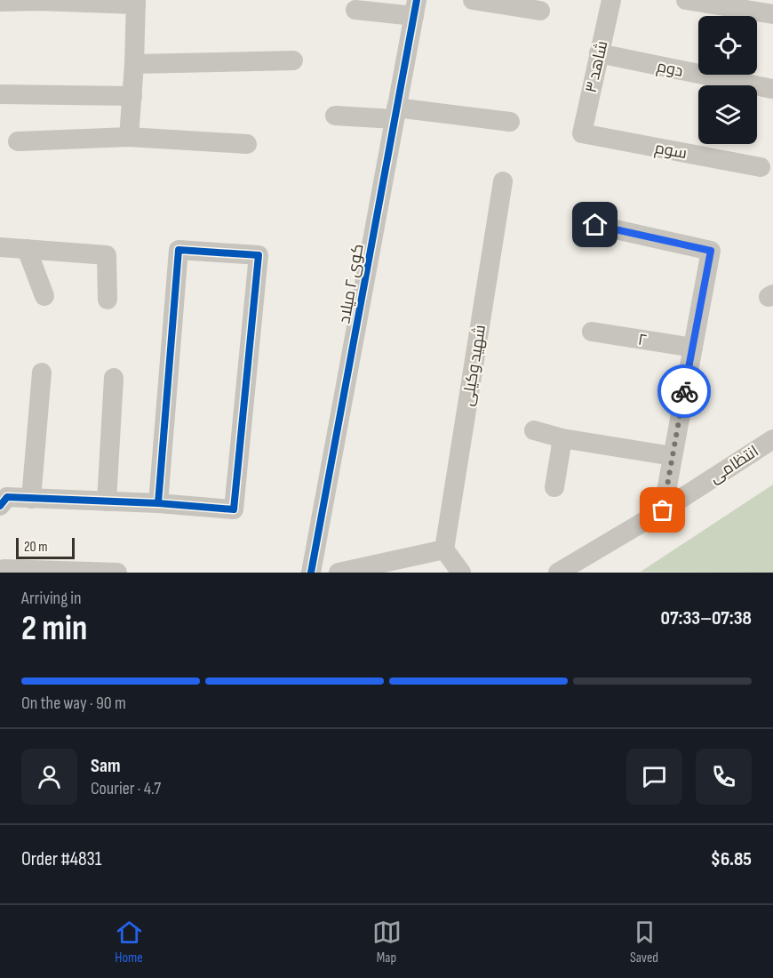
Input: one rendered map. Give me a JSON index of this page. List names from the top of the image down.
{
  "streets": {
    "street": [
      "شاهد ۳",
      "دوم",
      "سوم",
      "کوی ۲ میلاد",
      "۲",
      "شهید وکیلی",
      "انتظامی"
    ]
  },
  "crossings": [
    ["شاهد ۳", "دوم"],
    ["شاهد ۳", "سوم"]
  ],
  "scale_bar": "20 m",
  "page": {
    "scale": "20 m",
    "heading": ["2 min", "Arriving in", "07:33–07:38"],
    "panel": [
      "Sam",
      "Courier · 4.7",
      "Order #4831",
      "$6.85"
    ],
    "bar": "On the way · 90 m",
    "tabs": ["Home", "Map", "Saved"]
  }
}
